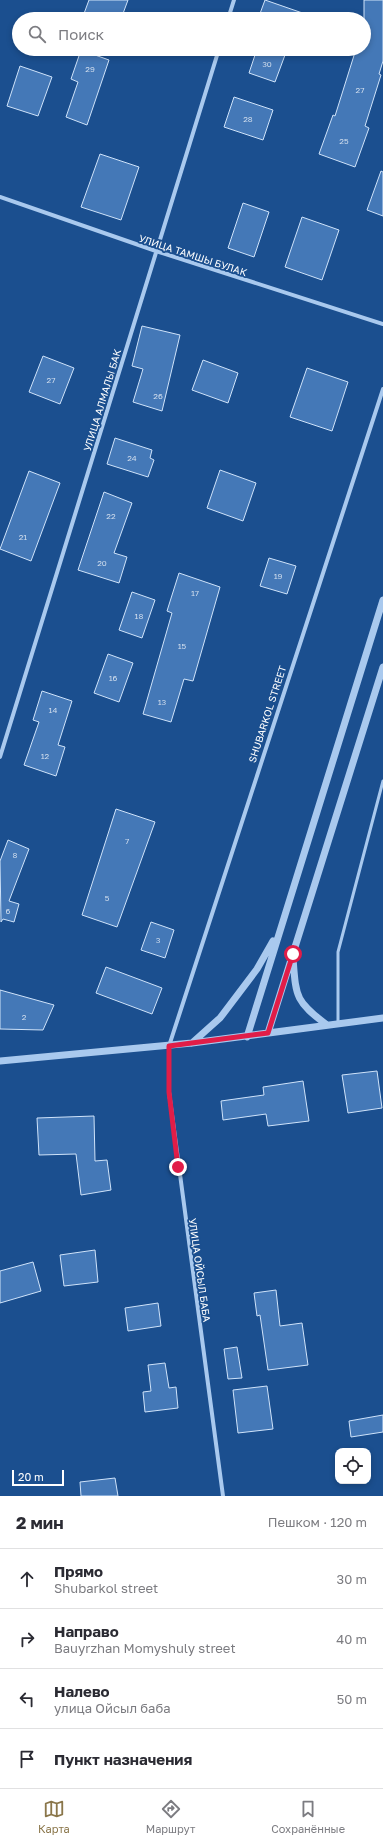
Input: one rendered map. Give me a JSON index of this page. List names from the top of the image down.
{
  "streets": {
    "street": [
      "УЛИЦА ТАМШЫ БУЛАК",
      "УЛИЦА АЛМАЛЫ БАК",
      "SHUBARKOL STREET",
      "УЛИЦА ОЙСЫЛ БАБА"
    ]
  },
  "crossings": [
    ["УЛИЦА ТАМШЫ БУЛАК", "УЛИЦА АЛМАЛЫ БАК"],
    ["SHUBARKOL STREET", "УЛИЦА ОЙСЫЛ БАБА"]
  ],
  "house_numbers": [
    "30",
    "29",
    "27",
    "28",
    "25",
    "27",
    "26",
    "24",
    "22",
    "21",
    "20",
    "19",
    "17",
    "18",
    "15",
    "16",
    "13",
    "14",
    "12",
    "7",
    "8",
    "5",
    "6",
    "3",
    "2"
  ],
  "scale_bar": "20 m",
  "page": {
    "search": "Поиск",
    "scale": "20 m",
    "heading": ["2 мин", "Пешком · 120 m"],
    "list": [
      ["Прямо", "Shubarkol street", "30 m"],
      ["Направо", "Bauyrzhan Momyshuly street", "40 m"],
      ["Налево", "улица Ойсыл баба", "50 m"],
      "Пункт назначения"
    ],
    "nav": ["Карта", "Маршрут", "Сохранённые"]
  }
}
